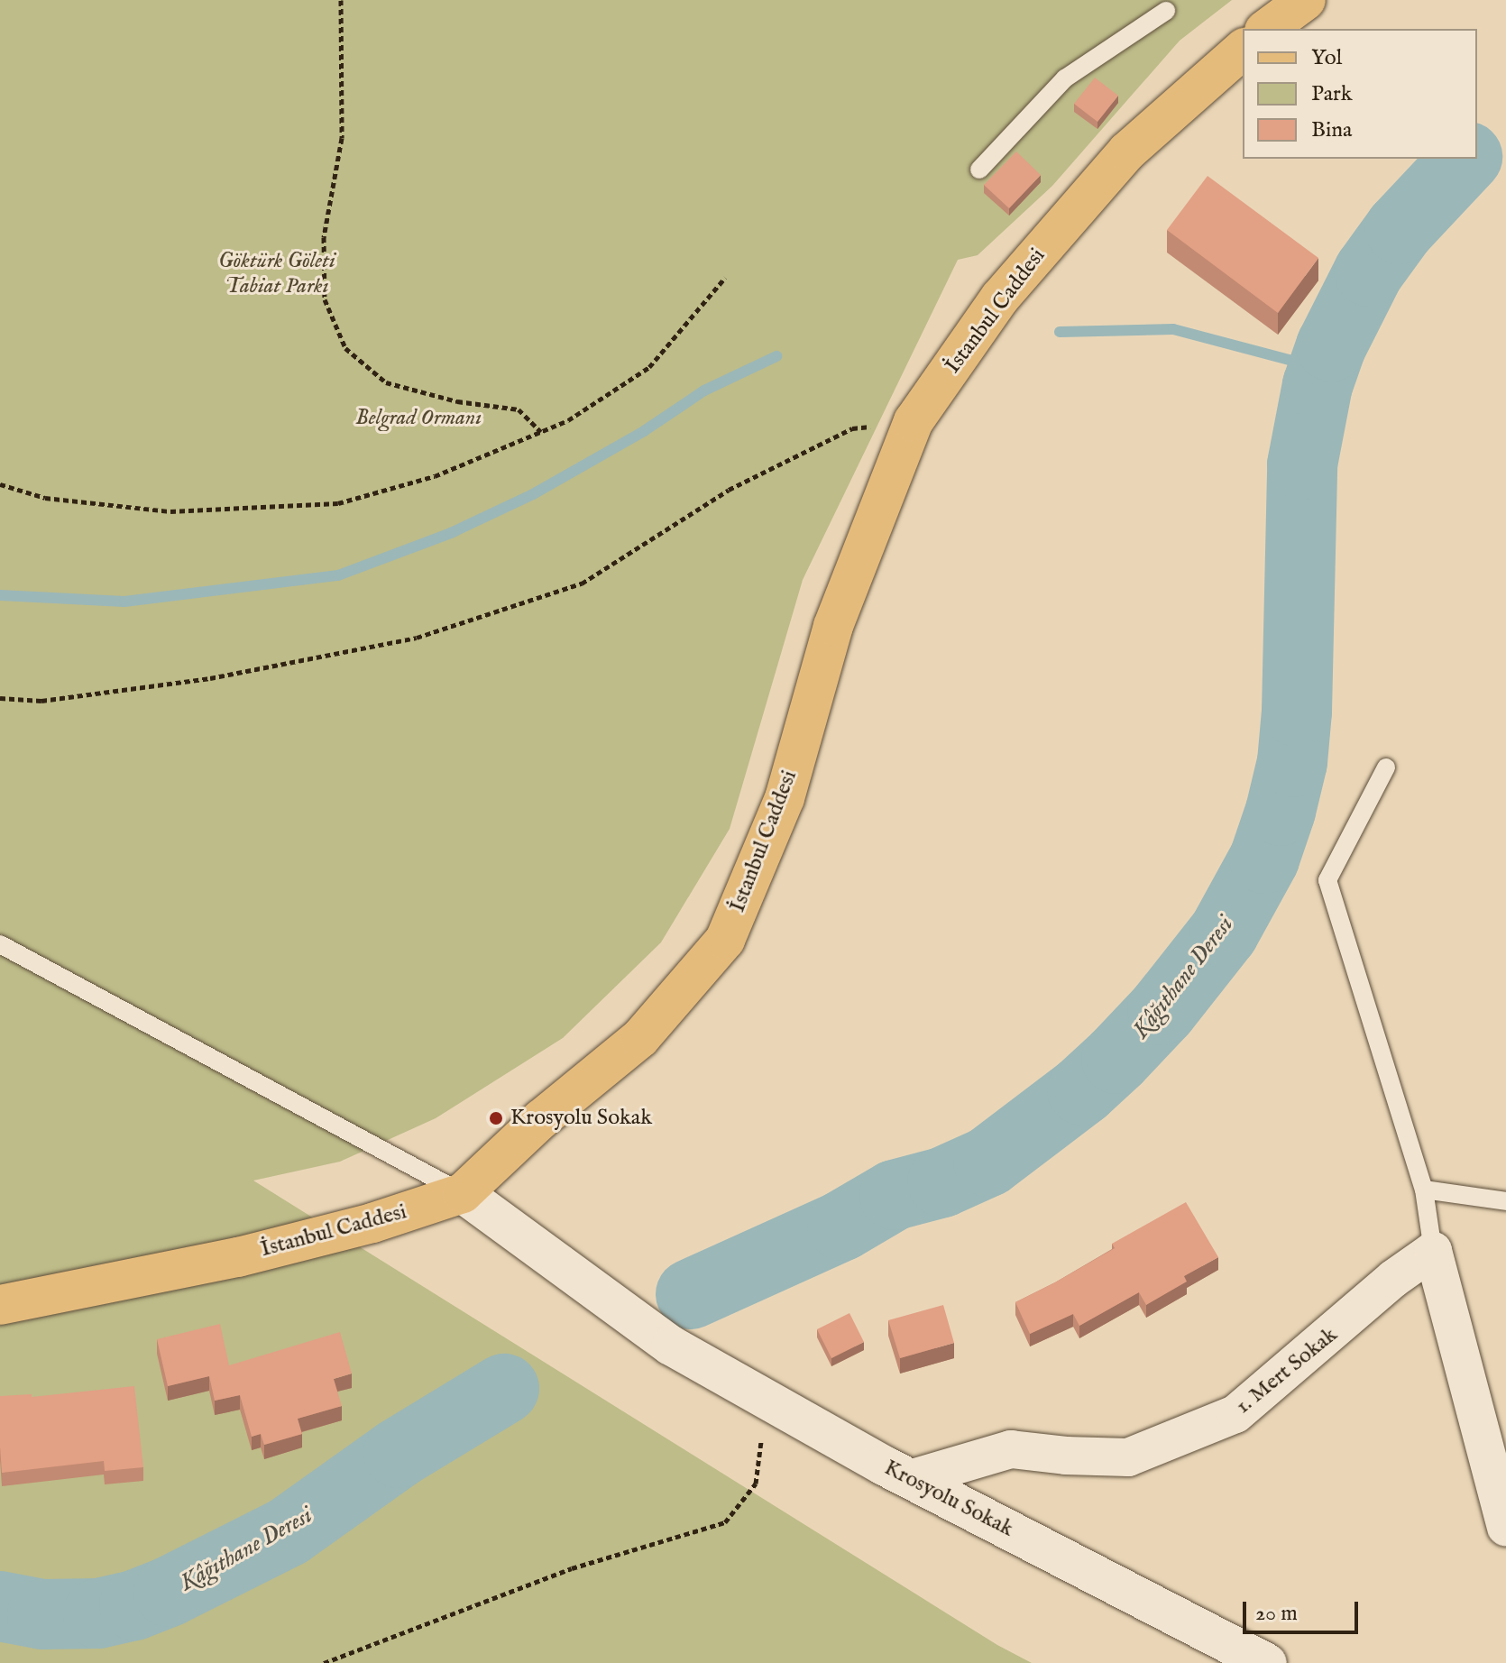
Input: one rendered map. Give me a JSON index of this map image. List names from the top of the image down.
{
  "streets": {
    "main road": ["İstanbul Caddesi", "Krosyolu Sokak"],
    "street": ["1. Mert Sokak"]
  },
  "crossings": [
    ["İstanbul Caddesi", "Krosyolu Sokak"],
    ["1. Mert Sokak", "Krosyolu Sokak"]
  ],
  "water": ["Kâğıthane Deresi"],
  "parks": ["Göktürk Göleti Tabiat Parkı", "Belgrad Ormanı"],
  "places": ["Krosyolu Sokak"],
  "legend": ["Yol", "Park", "Bina"],
  "scale_bar": "20 m"
}
